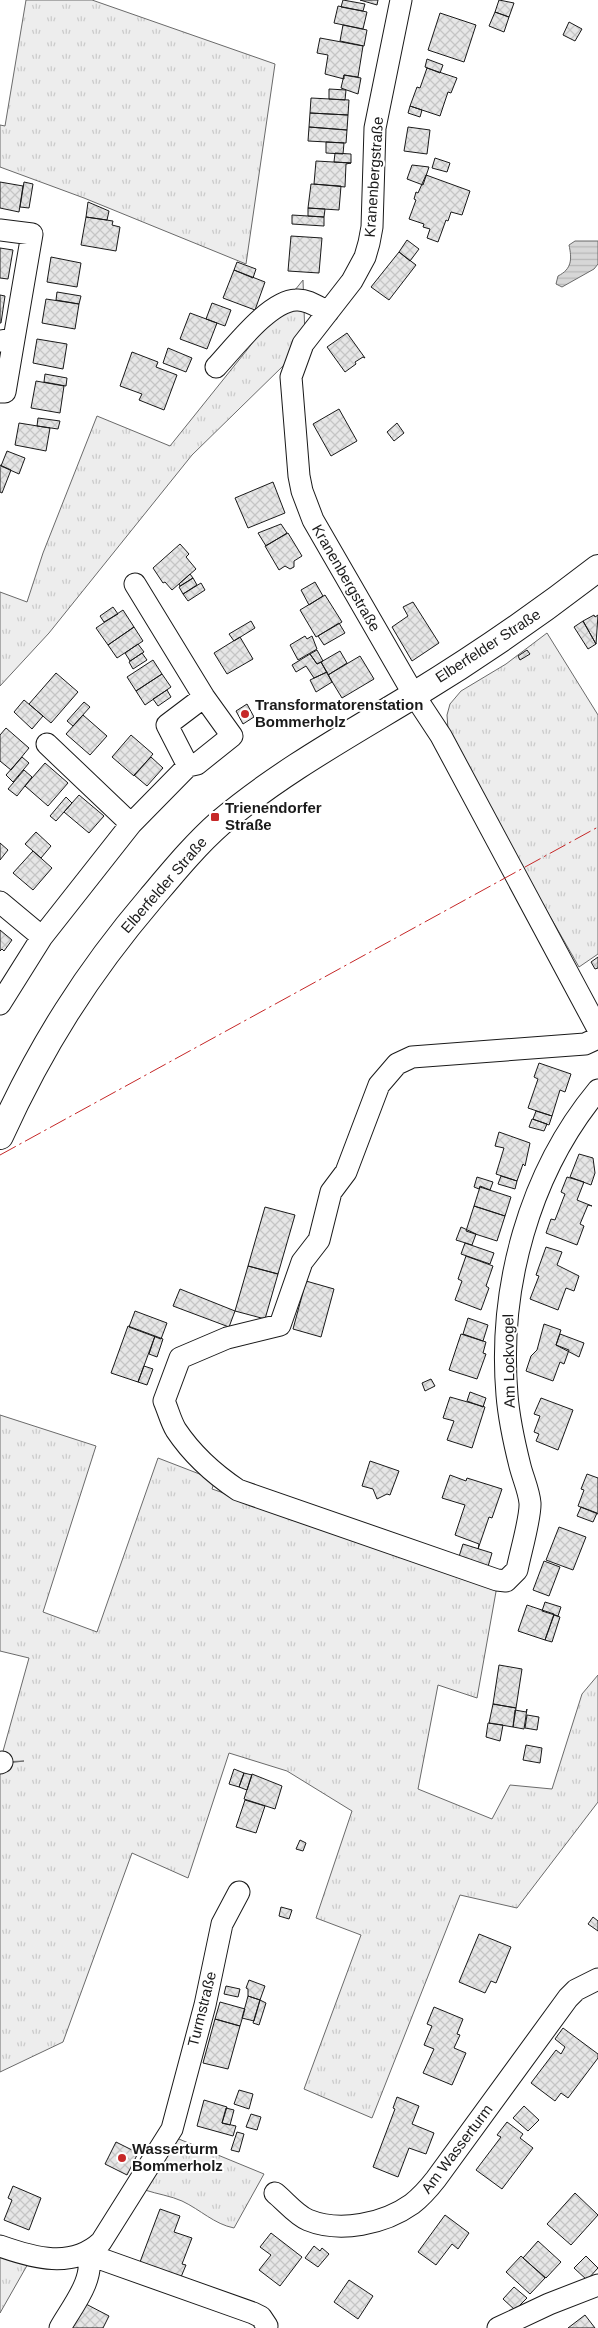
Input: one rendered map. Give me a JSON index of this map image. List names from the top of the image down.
{
  "streets": {
    "main road": ["Elberfelder Straße"],
    "street": [
      "Kranenbergstraße",
      "Am Lockvogel",
      "Turmstraße",
      "Am Wasserturm"
    ]
  },
  "crossings": [
    ["Kranenbergstraße", "Elberfelder Straße"]
  ],
  "places": {
    "other": ["Transformatorenstation Bommerholz", "Wasserturm Bommerholz"],
    "transit": ["Trienendorfer Straße"]
  }
}
